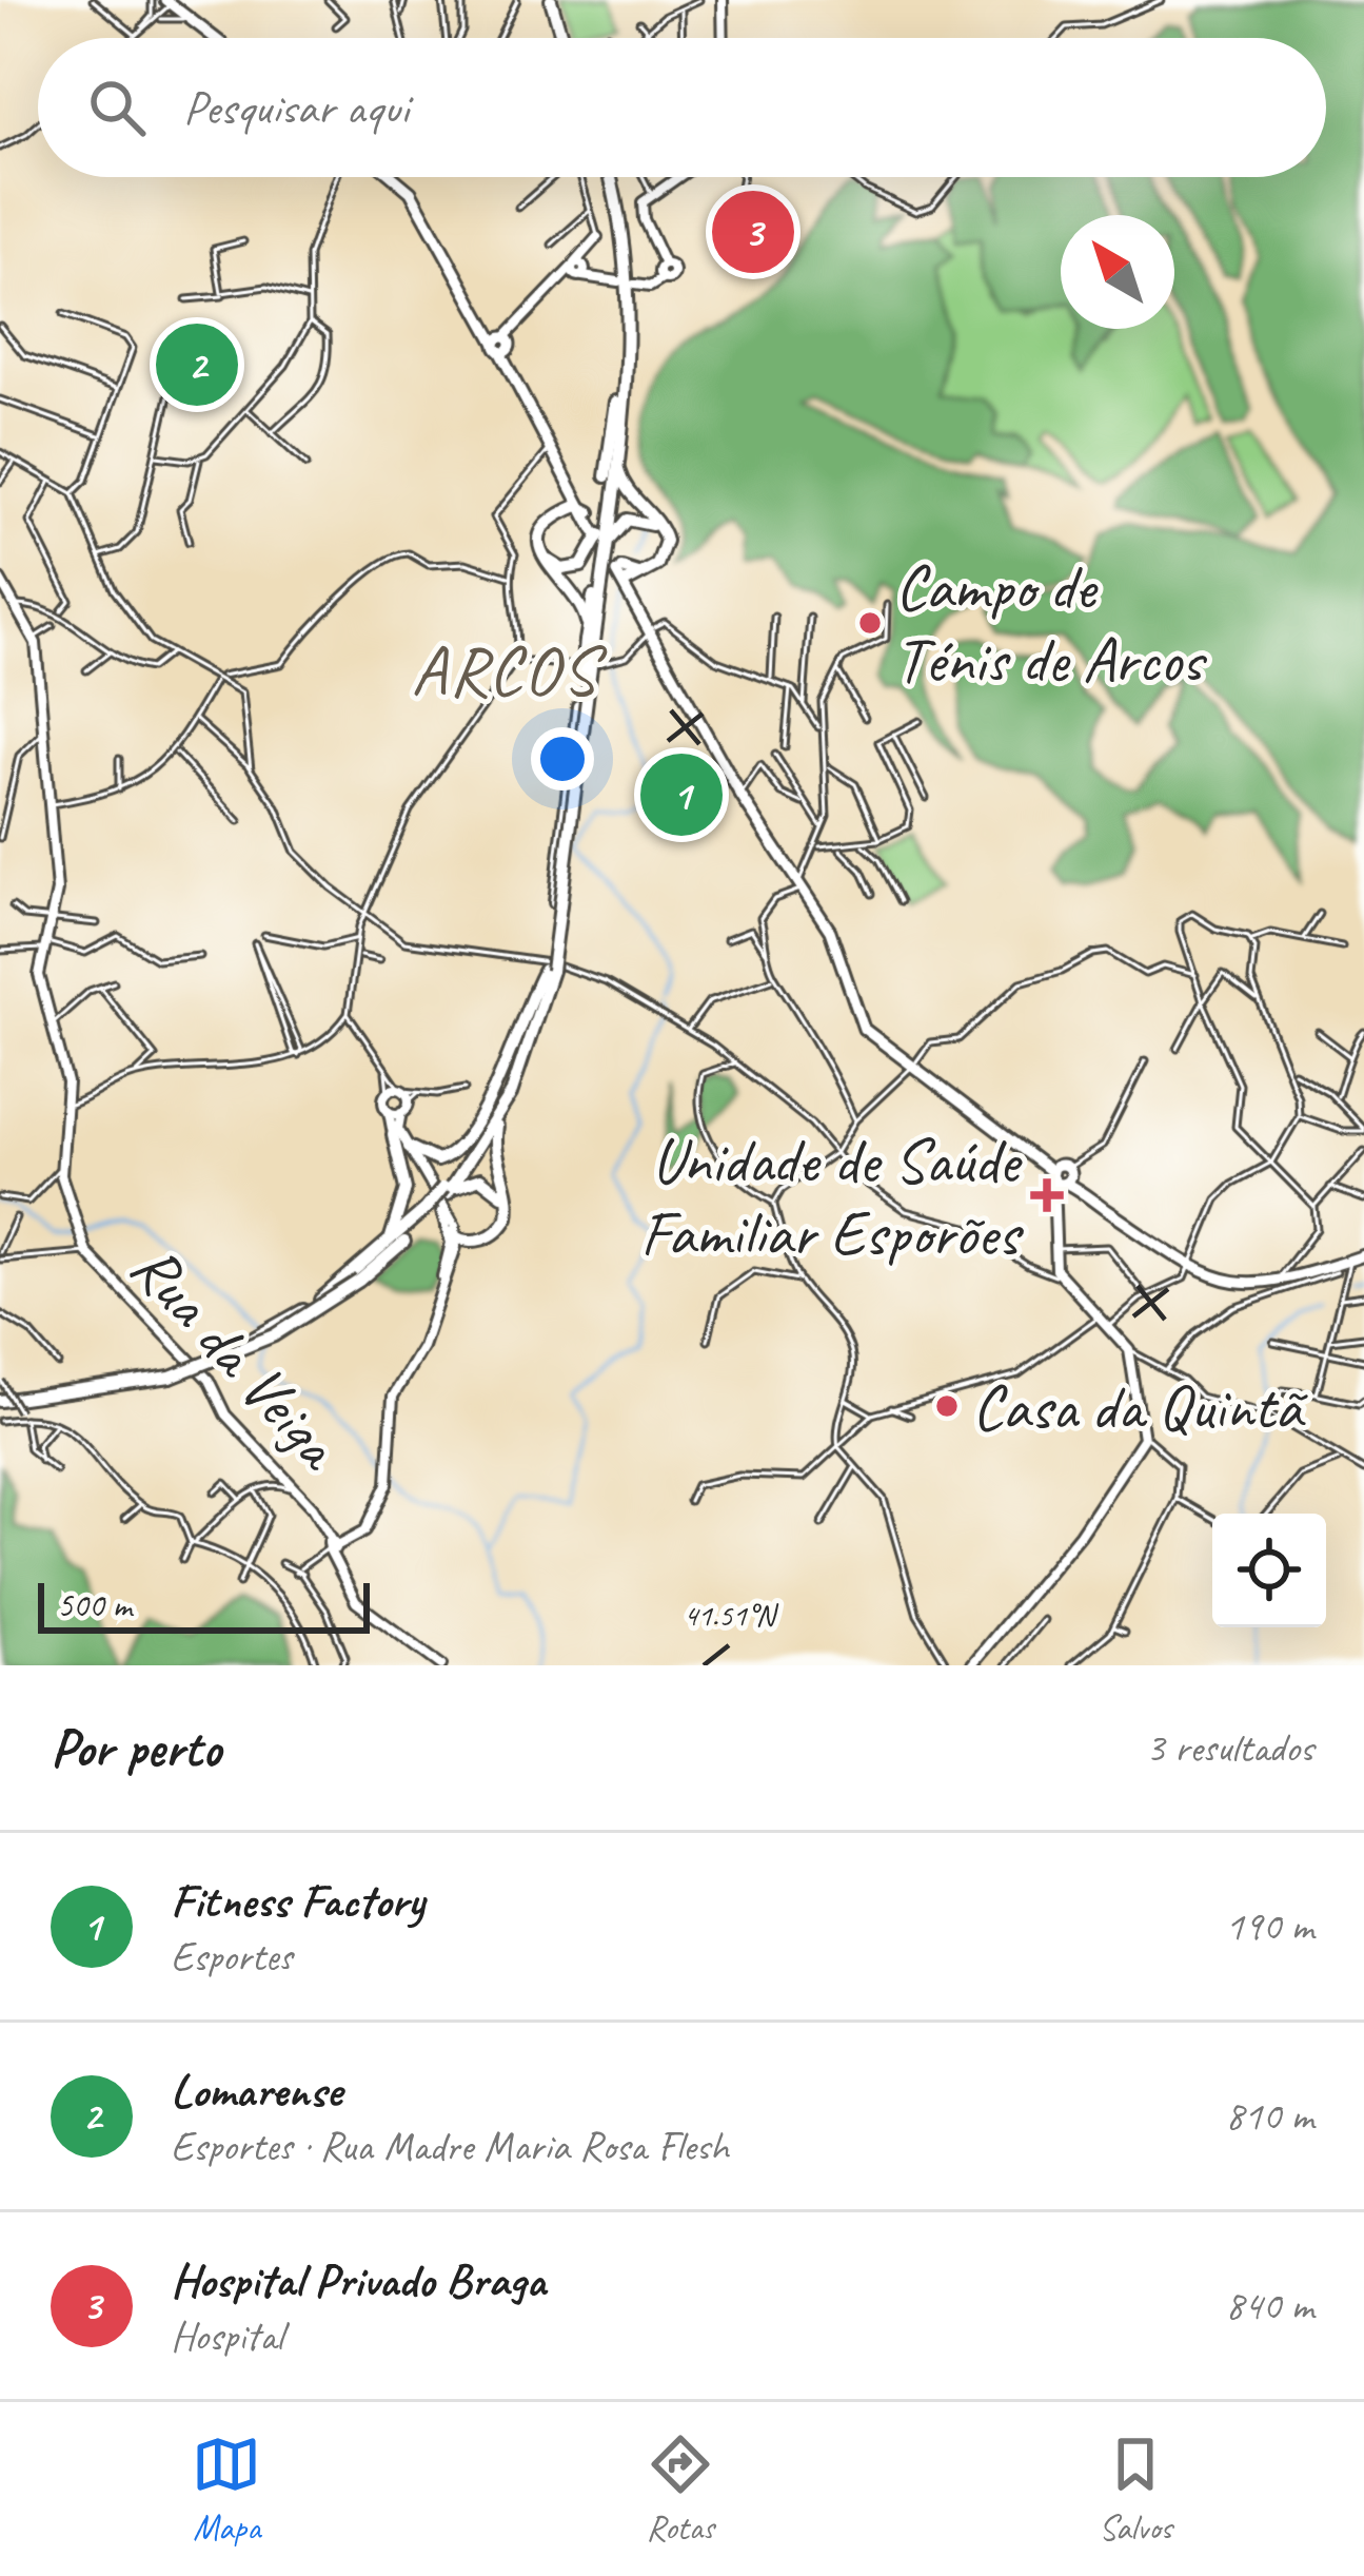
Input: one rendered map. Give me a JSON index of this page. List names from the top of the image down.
{
  "streets": {
    "main road": ["Rua da Veiga"]
  },
  "districts": ["ARCOS"],
  "places": {
    "other": ["Campo de Ténis de Arcos", "Casa da Quintã"],
    "health": ["Unidade de Saúde Familiar Esporões"]
  },
  "scale_bar": "500 m",
  "north": "top left",
  "page": {
    "search": "Pesquisar aqui",
    "pins": ["3", "2", "1"],
    "scale": "500 m",
    "heading": ["Por perto", "3 resultados"],
    "list": [
      {
        "mark": "1",
        "name": "Fitness Factory",
        "note": "Esportes",
        "value": "190 m"
      },
      {
        "mark": "2",
        "name": "Lomarense",
        "note": "Esportes · Rua Madre Maria Rosa Flesh",
        "value": "810 m"
      },
      {
        "mark": "3",
        "name": "Hospital Privado Braga",
        "note": "Hospital",
        "value": "840 m"
      }
    ],
    "nav": ["Mapa", "Rotas", "Salvos"]
  },
  "coordinates": ["41.51°N"]
}
